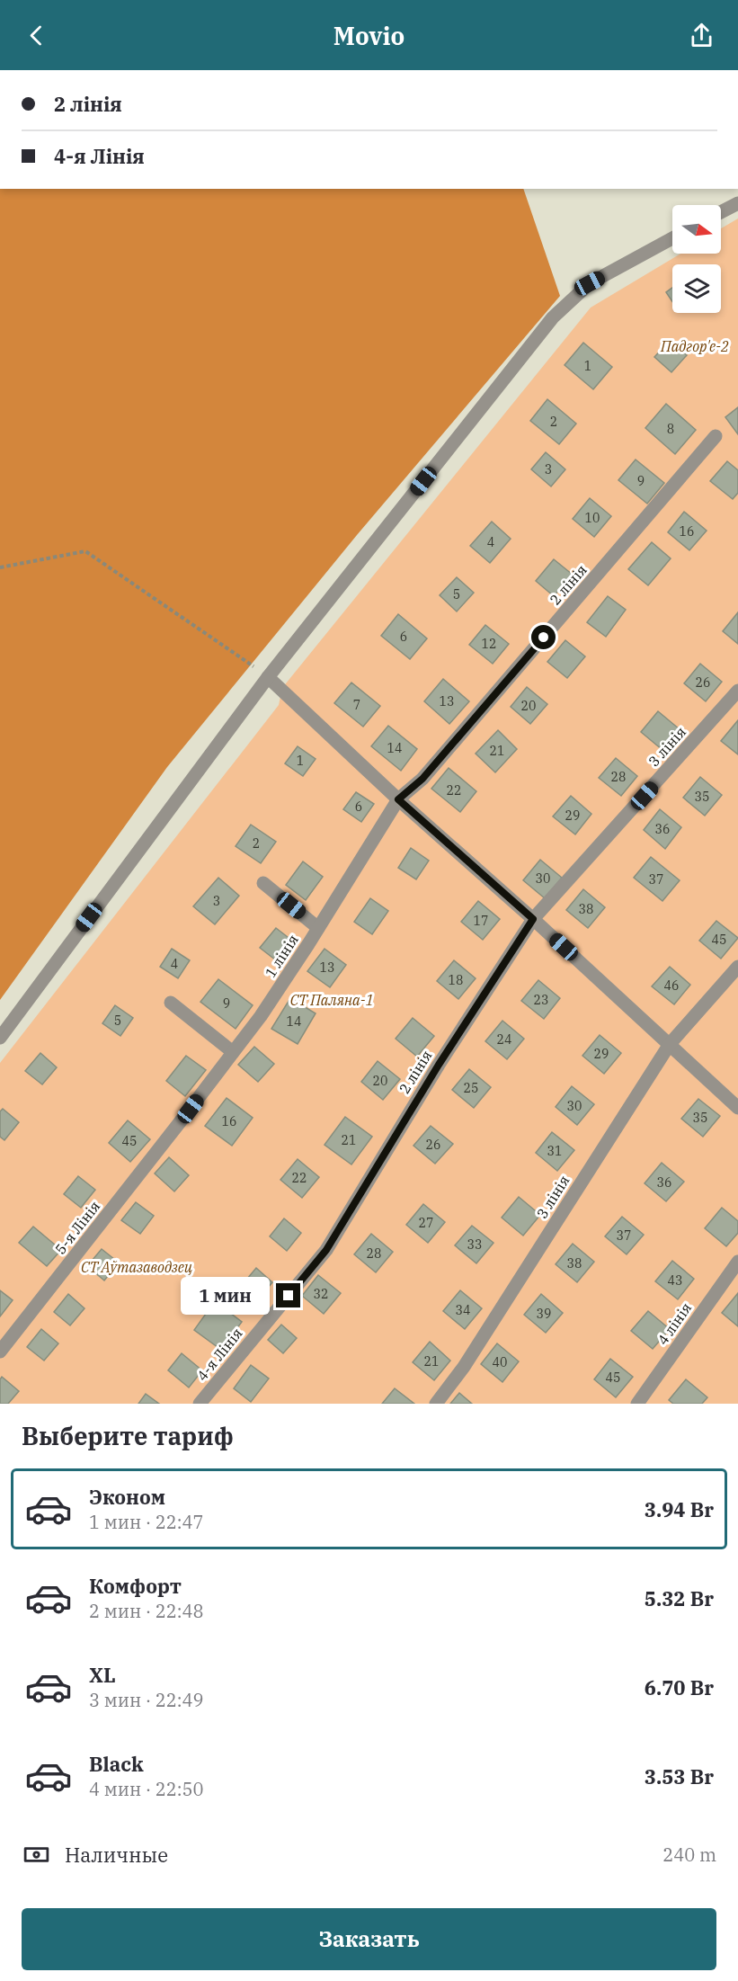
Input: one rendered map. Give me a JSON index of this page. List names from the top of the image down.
{
  "streets": {
    "street": [
      "2 лінія",
      "3 лінія",
      "1 лінія",
      "5-я Лінія",
      "4 лінія",
      "4-я Лінія"
    ]
  },
  "crossings": [
    ["2 лінія", "3 лінія"],
    ["2 лінія", "1 лінія"],
    ["2 лінія", "4-я Лінія"],
    ["1 лінія", "5-я Лінія"]
  ],
  "parks": ["Падгор'е-2", "СТ Паляна-1", "СТ Аўтазаводзец"],
  "house_numbers": [
    "1",
    "2",
    "8",
    "3",
    "9",
    "10",
    "16",
    "4",
    "5",
    "6",
    "12",
    "26",
    "13",
    "7",
    "20",
    "14",
    "21",
    "1",
    "28",
    "22",
    "35",
    "6",
    "29",
    "36",
    "2",
    "30",
    "37",
    "3",
    "38",
    "17",
    "45",
    "4",
    "13",
    "18",
    "46",
    "23",
    "9",
    "5",
    "14",
    "24",
    "29",
    "20",
    "25",
    "30",
    "35",
    "16",
    "21",
    "45",
    "26",
    "31",
    "22",
    "36",
    "27",
    "37",
    "33",
    "28",
    "38",
    "43",
    "32",
    "34",
    "39",
    "21",
    "40",
    "45"
  ],
  "north": "right",
  "page": {
    "header": "Movio",
    "banner": ["2 лінія", "4-я Лінія"],
    "bubble": "1 мин",
    "heading": "Выберите тариф",
    "list": [
      {
        "name": "Эконом",
        "note": "1 мин · 22:47",
        "value": "3.94 Br"
      },
      {
        "name": "Комфорт",
        "note": "2 мин · 22:48",
        "value": "5.32 Br"
      },
      {
        "name": "XL",
        "note": "3 мин · 22:49",
        "value": "6.70 Br"
      },
      {
        "name": "Black",
        "note": "4 мин · 22:50",
        "value": "3.53 Br"
      }
    ],
    "pay": ["Наличные", "240 m"],
    "buttons": "Заказать"
  }
}
